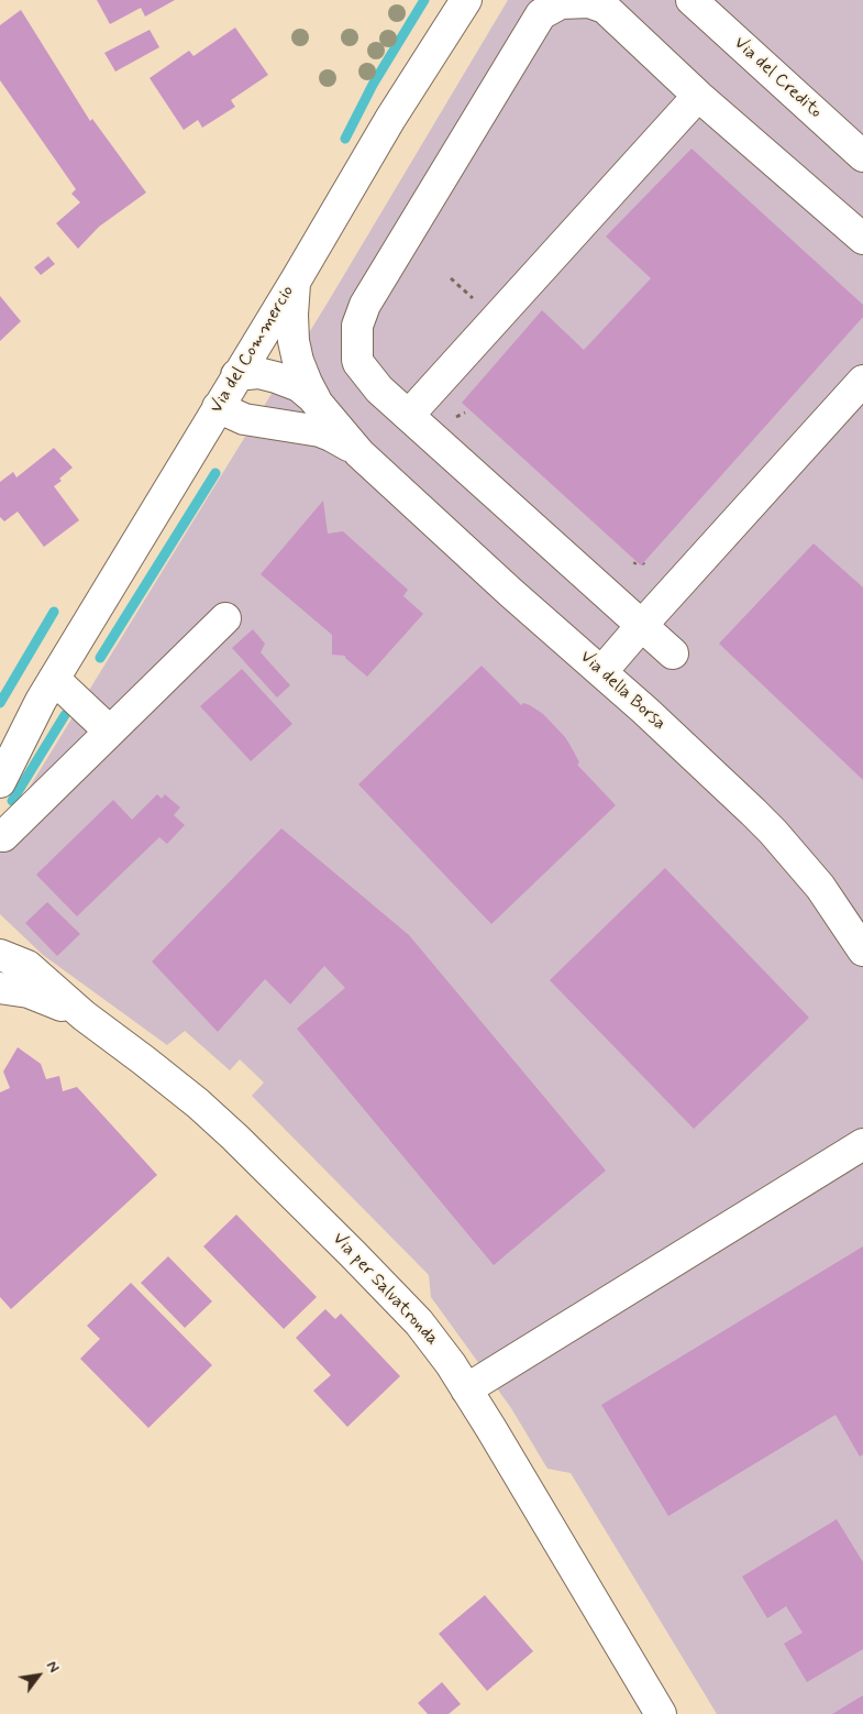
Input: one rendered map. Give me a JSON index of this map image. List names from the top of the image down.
{
  "streets": {
    "street": [
      "Via del Credito",
      "Via del Commercio",
      "Via della Borsa",
      "Via per Salvatronda"
    ]
  },
  "crossings": [
    ["Via del Commercio", "Via della Borsa"]
  ],
  "north": "top right"
}
